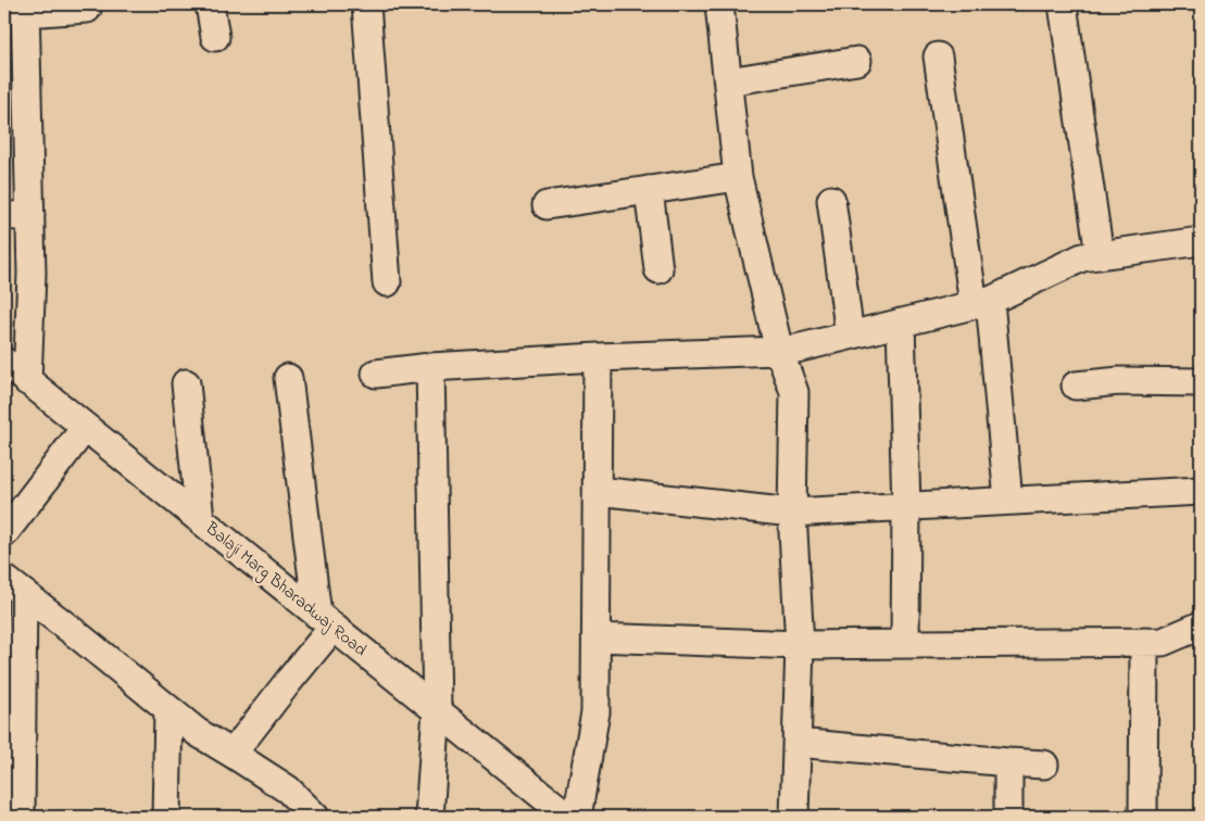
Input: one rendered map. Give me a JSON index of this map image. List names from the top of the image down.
{
  "streets": {
    "street": ["Balaji Marg Bharadwaj Road"]
  }
}
